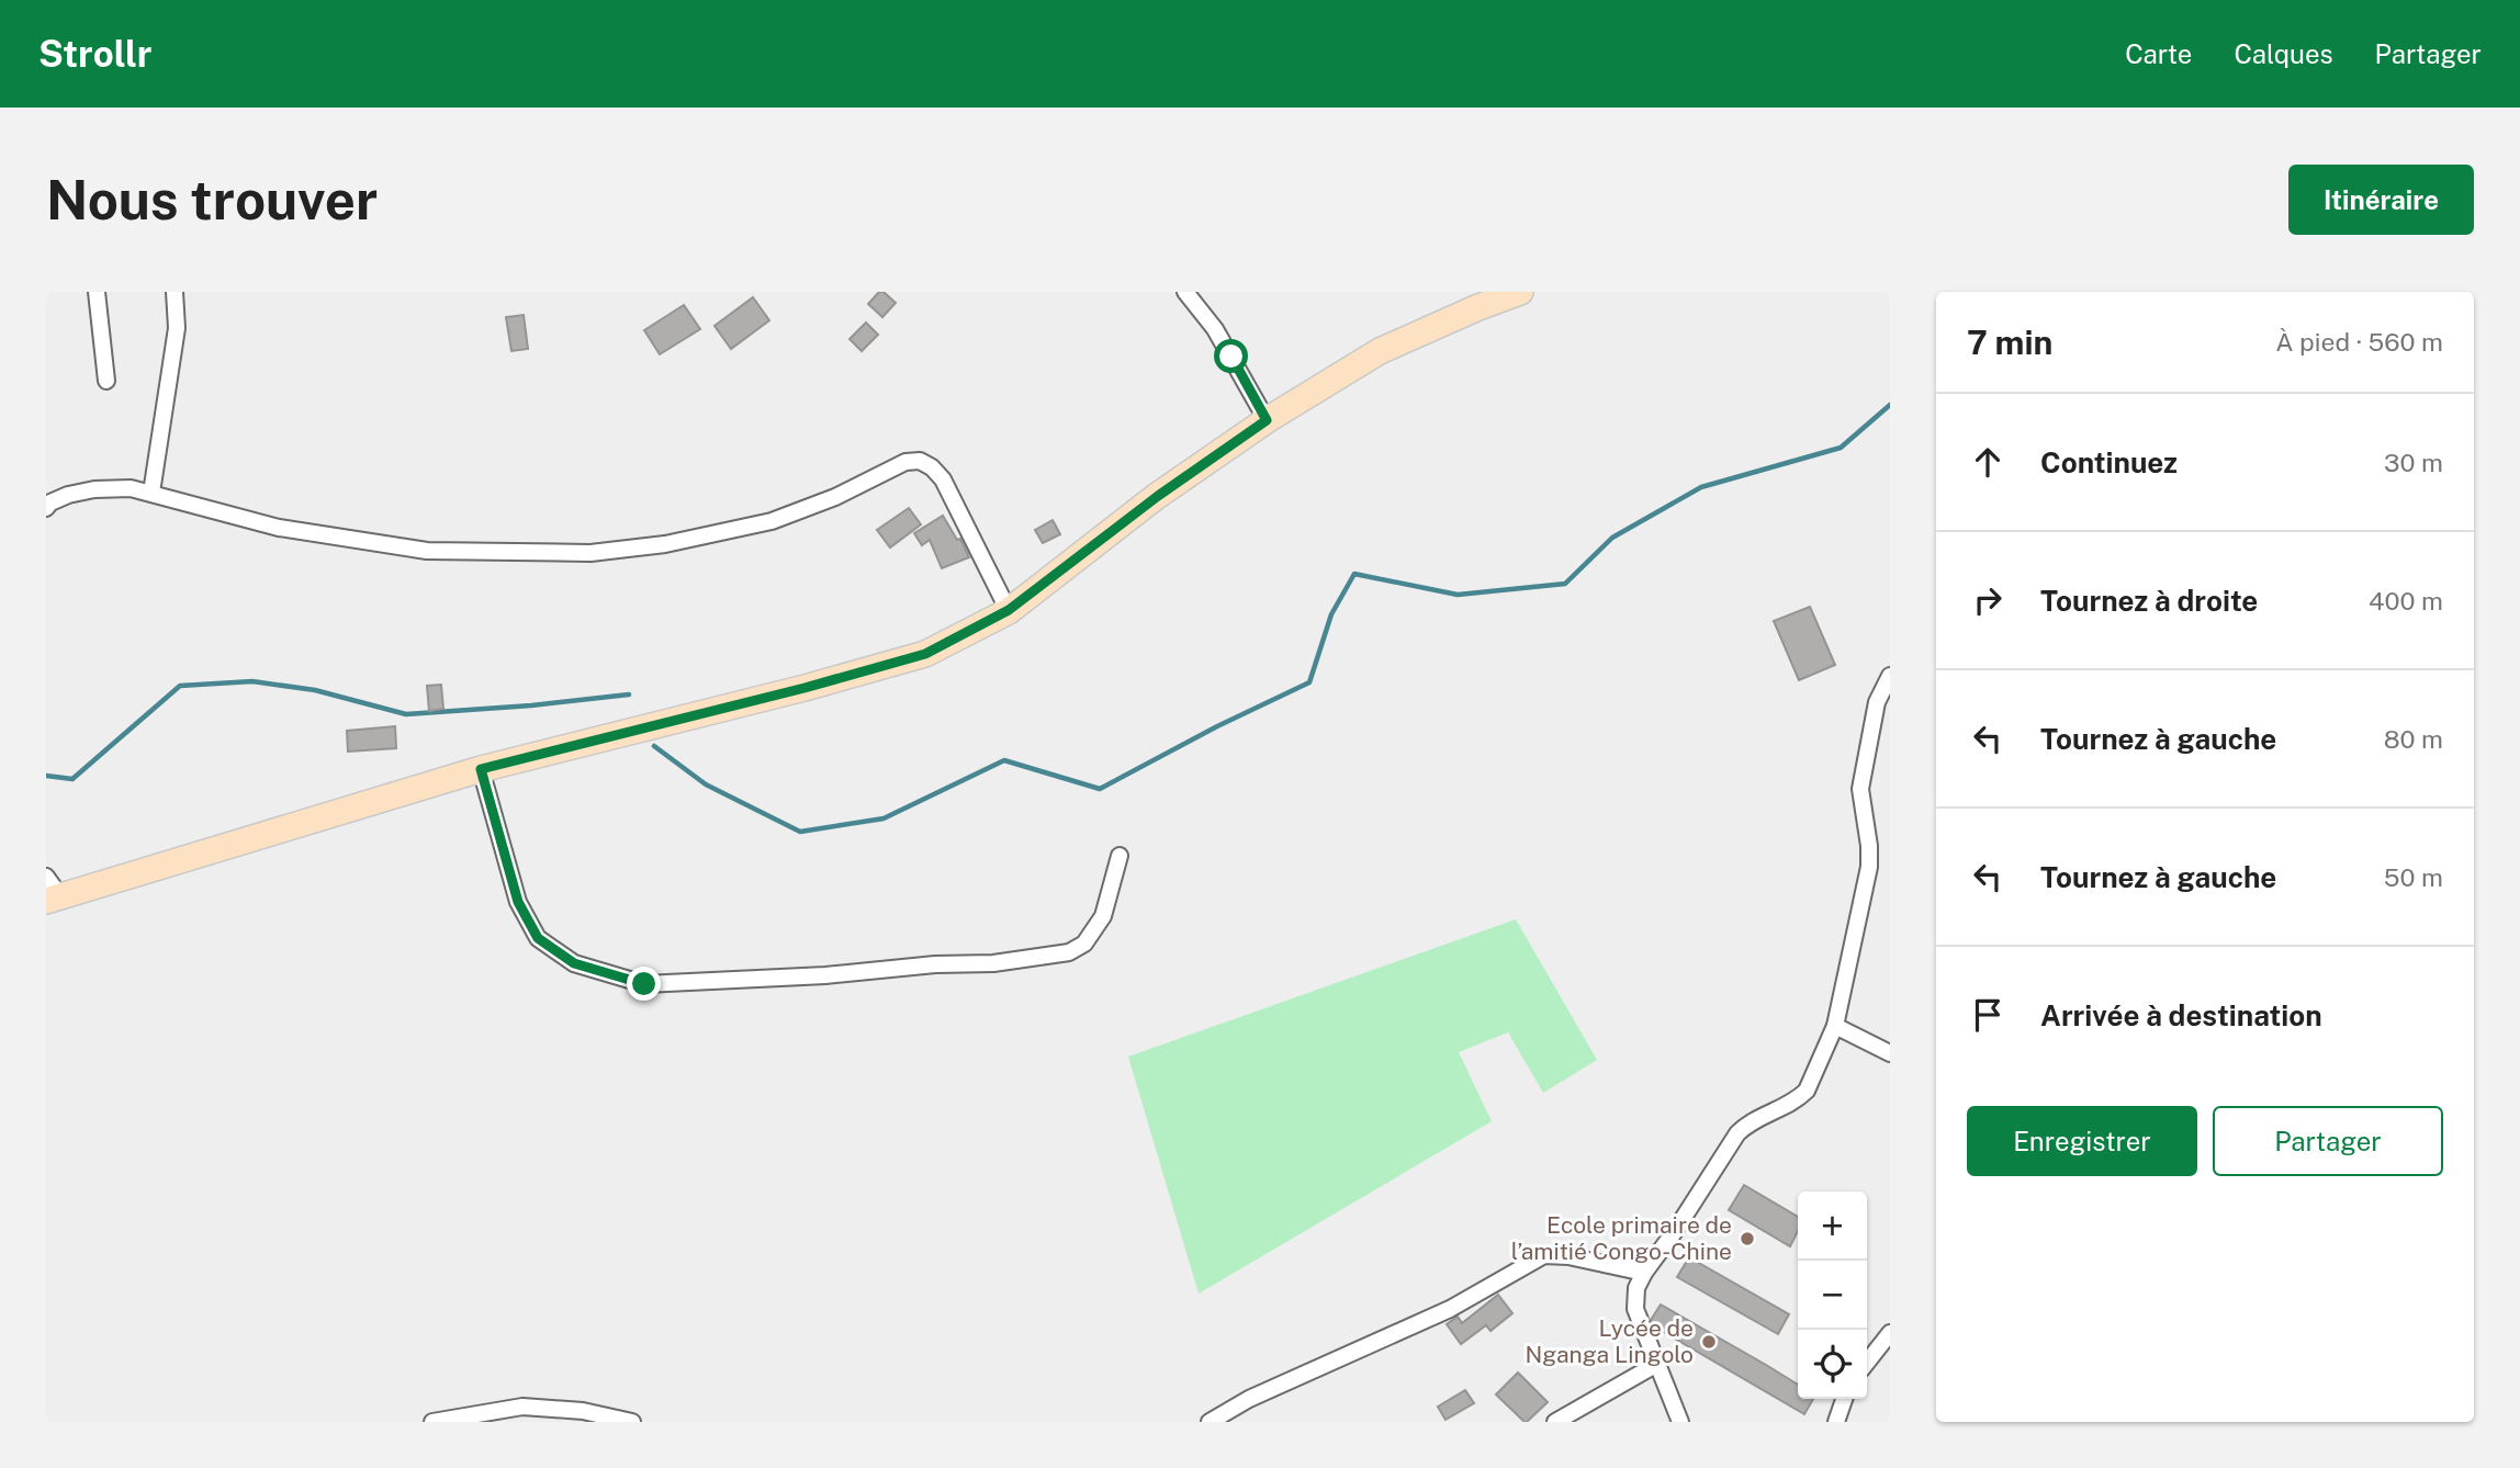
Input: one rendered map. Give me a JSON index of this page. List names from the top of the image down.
{
  "places": ["Ecole primaire de l’amitié Congo-Chine", "Lycée de Nganga Lingolo"],
  "page": {
    "header": "Strollr",
    "nav": ["Carte", "Calques", "Partager"],
    "buttons": [
      "Itinéraire",
      ["Enregistrer", "Partager"]
    ],
    "title": "Nous trouver",
    "heading": ["7 min", "À pied · 560 m"],
    "list": [
      ["Continuez", "30 m"],
      ["Tournez à droite", "400 m"],
      ["Tournez à gauche", "80 m"],
      ["Tournez à gauche", "50 m"],
      "Arrivée à destination"
    ],
    "map_buttons": ["+", "−"]
  }
}
